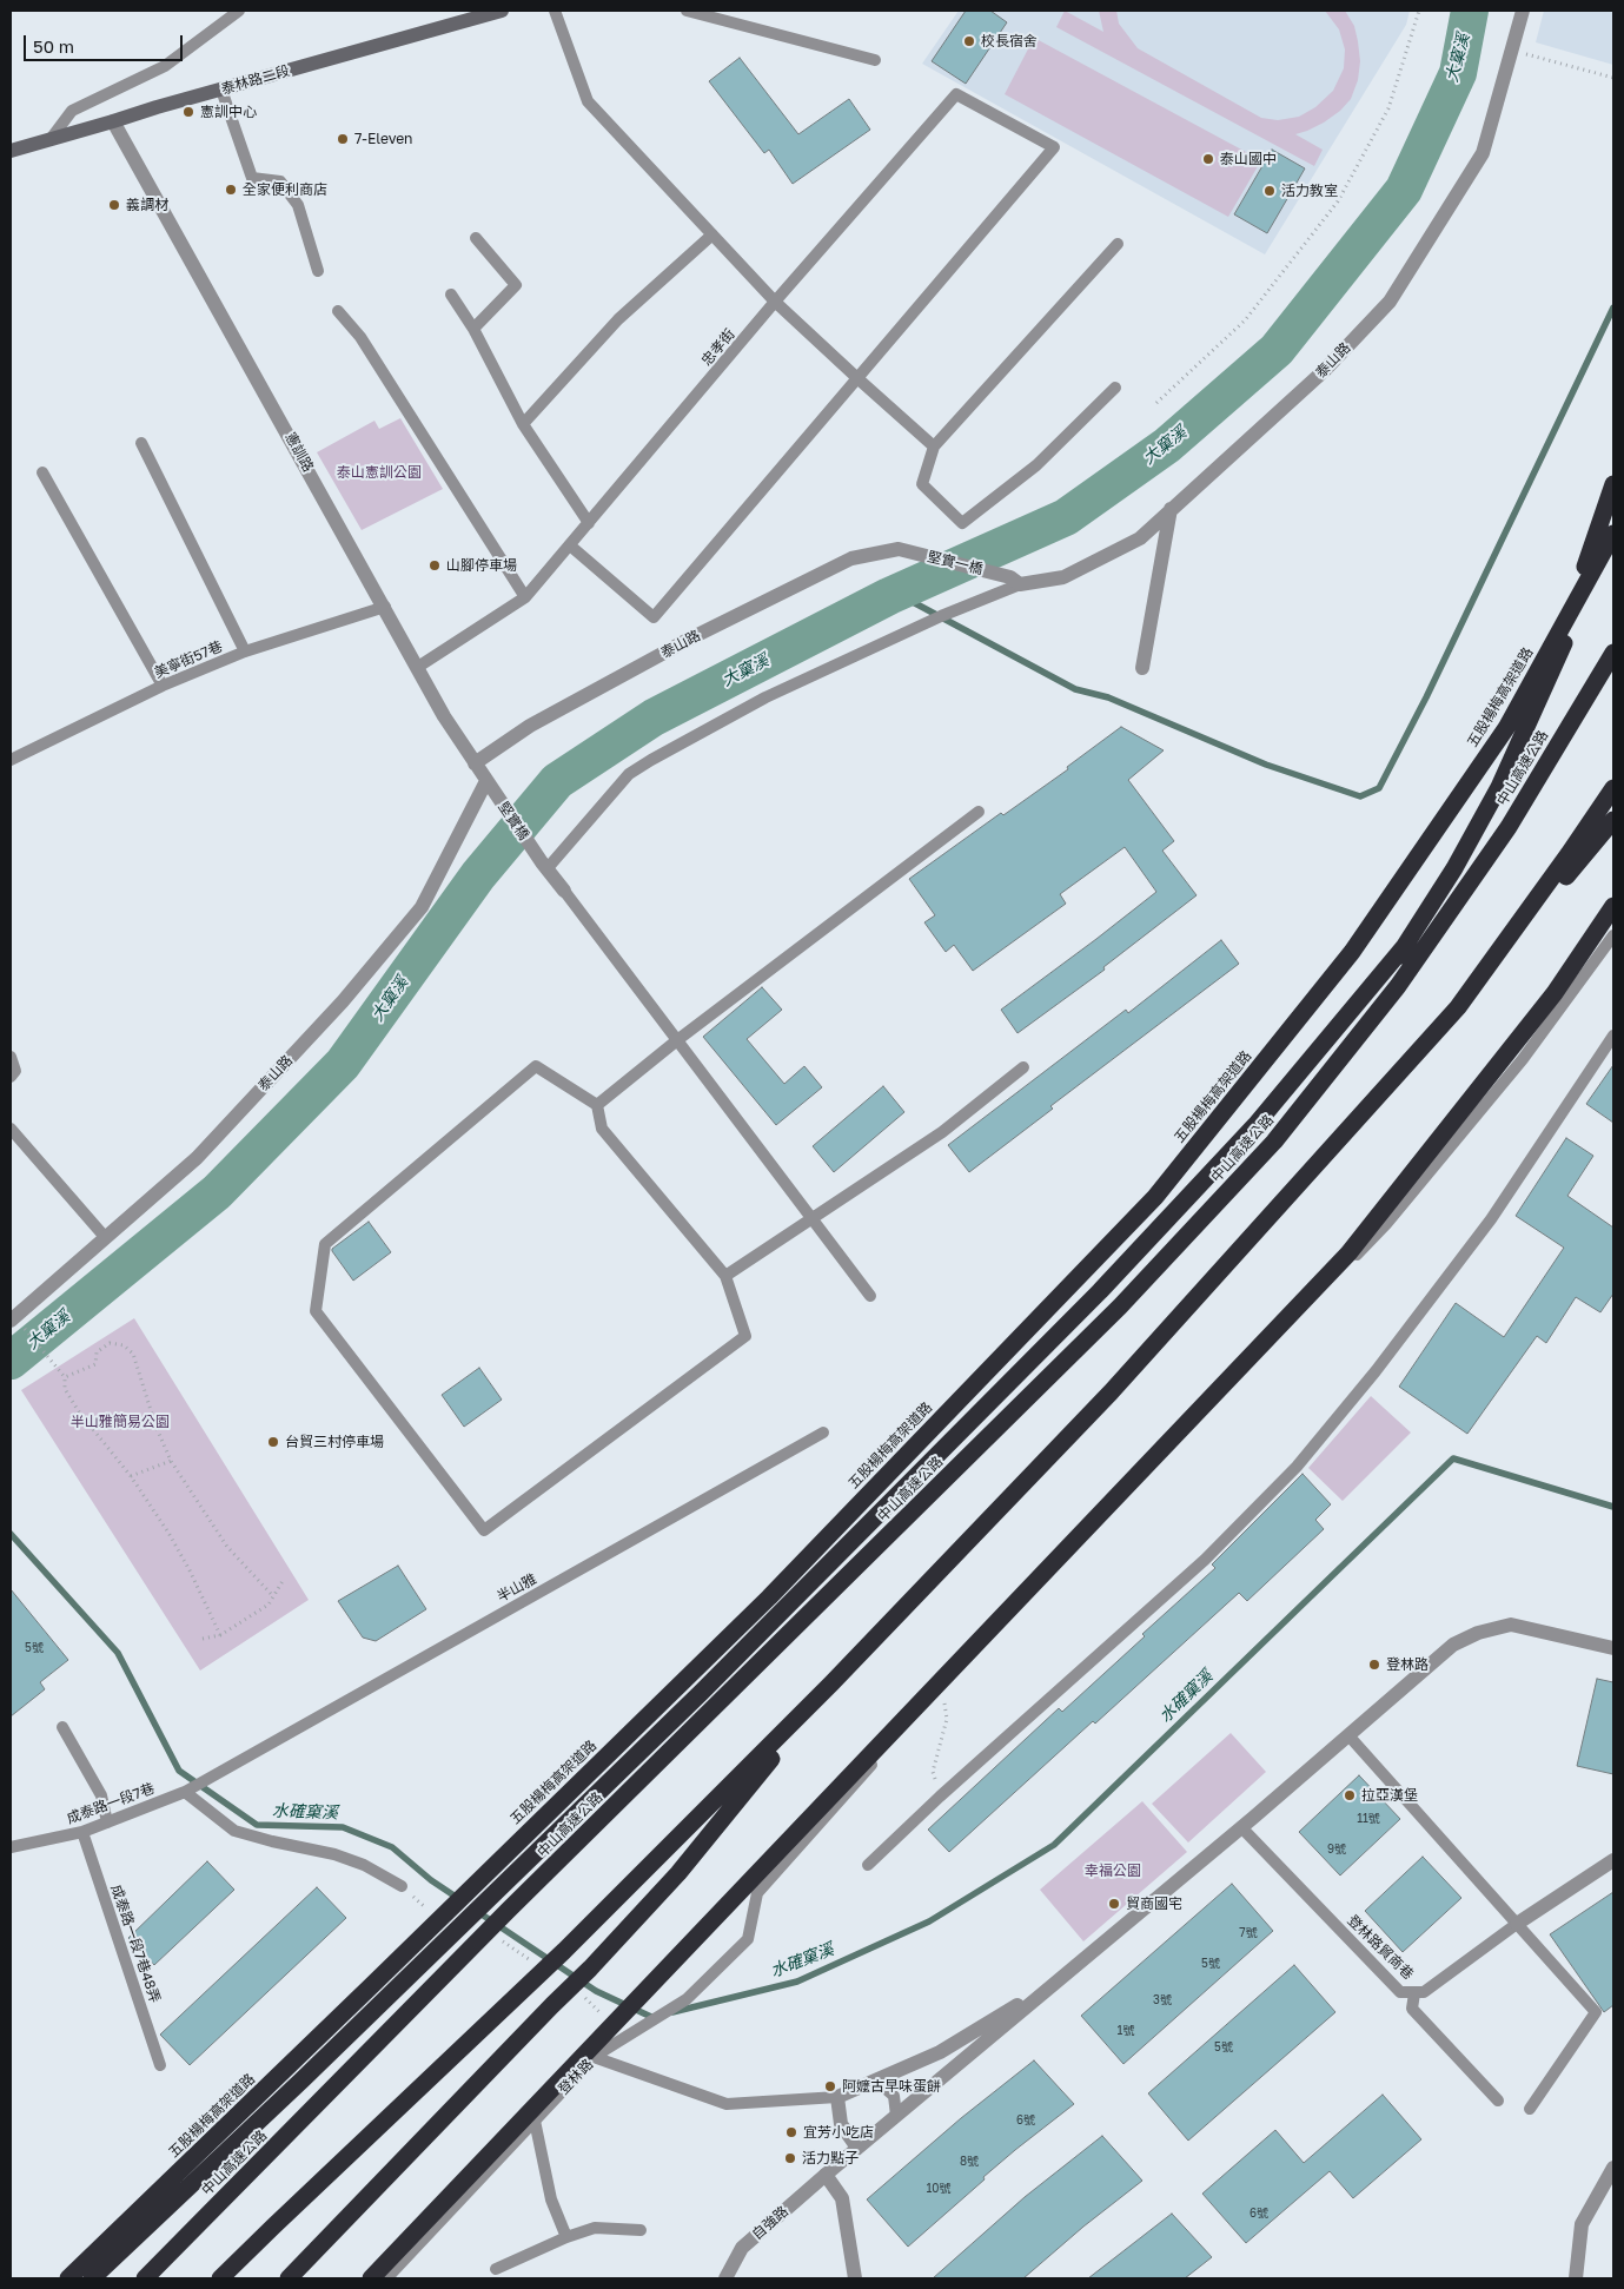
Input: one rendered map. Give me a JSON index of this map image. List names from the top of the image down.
{
  "streets": {
    "highway": ["五股楊梅高架道路", "中山高速公路"],
    "main road": ["泰林路二段"],
    "street": [
      "泰山路",
      "憲訓路",
      "堅實一橋",
      "堅實橋",
      "登林路",
      "自強路"
    ],
    "lane": [
      "忠孝街",
      "美寧街57巷",
      "半山雅",
      "成泰路一段7巷",
      "成泰路一段7巷48弄",
      "登林路貿商巷"
    ]
  },
  "crossings": [
    ["泰林路二段", "憲訓路"],
    ["忠孝街", "憲訓路"],
    ["泰山路", "憲訓路"],
    ["泰山路", "堅實一橋"],
    ["泰山路", "堅實橋"],
    ["憲訓路", "美寧街57巷"],
    ["憲訓路", "堅實橋"],
    ["半山雅", "成泰路一段7巷"],
    ["成泰路一段7巷", "成泰路一段7巷48弄"],
    ["登林路貿商巷", "登林路"],
    ["登林路", "自強路"]
  ],
  "water": ["大窠溪", "水確窠溪"],
  "parks": ["泰山憲訓公園", "半山雅簡易公園", "幸福公園"],
  "places": [
    "校長宿舍",
    "憲訓中心",
    "7-Eleven",
    "泰山國中",
    "全家便利商店",
    "活力教室",
    "義調材",
    "山腳停車場",
    "台貿三村停車場",
    "登林路",
    "拉亞漢堡",
    "貿商國宅",
    "阿嬤古早味蛋餅",
    "宜芳小吃店",
    "活力點子"
  ],
  "house_numbers": [
    "5號",
    "11號",
    "9號",
    "7號",
    "5號",
    "3號",
    "1號",
    "5號",
    "6號",
    "8號",
    "10號",
    "6號"
  ],
  "scale_bar": "50 m"
}
